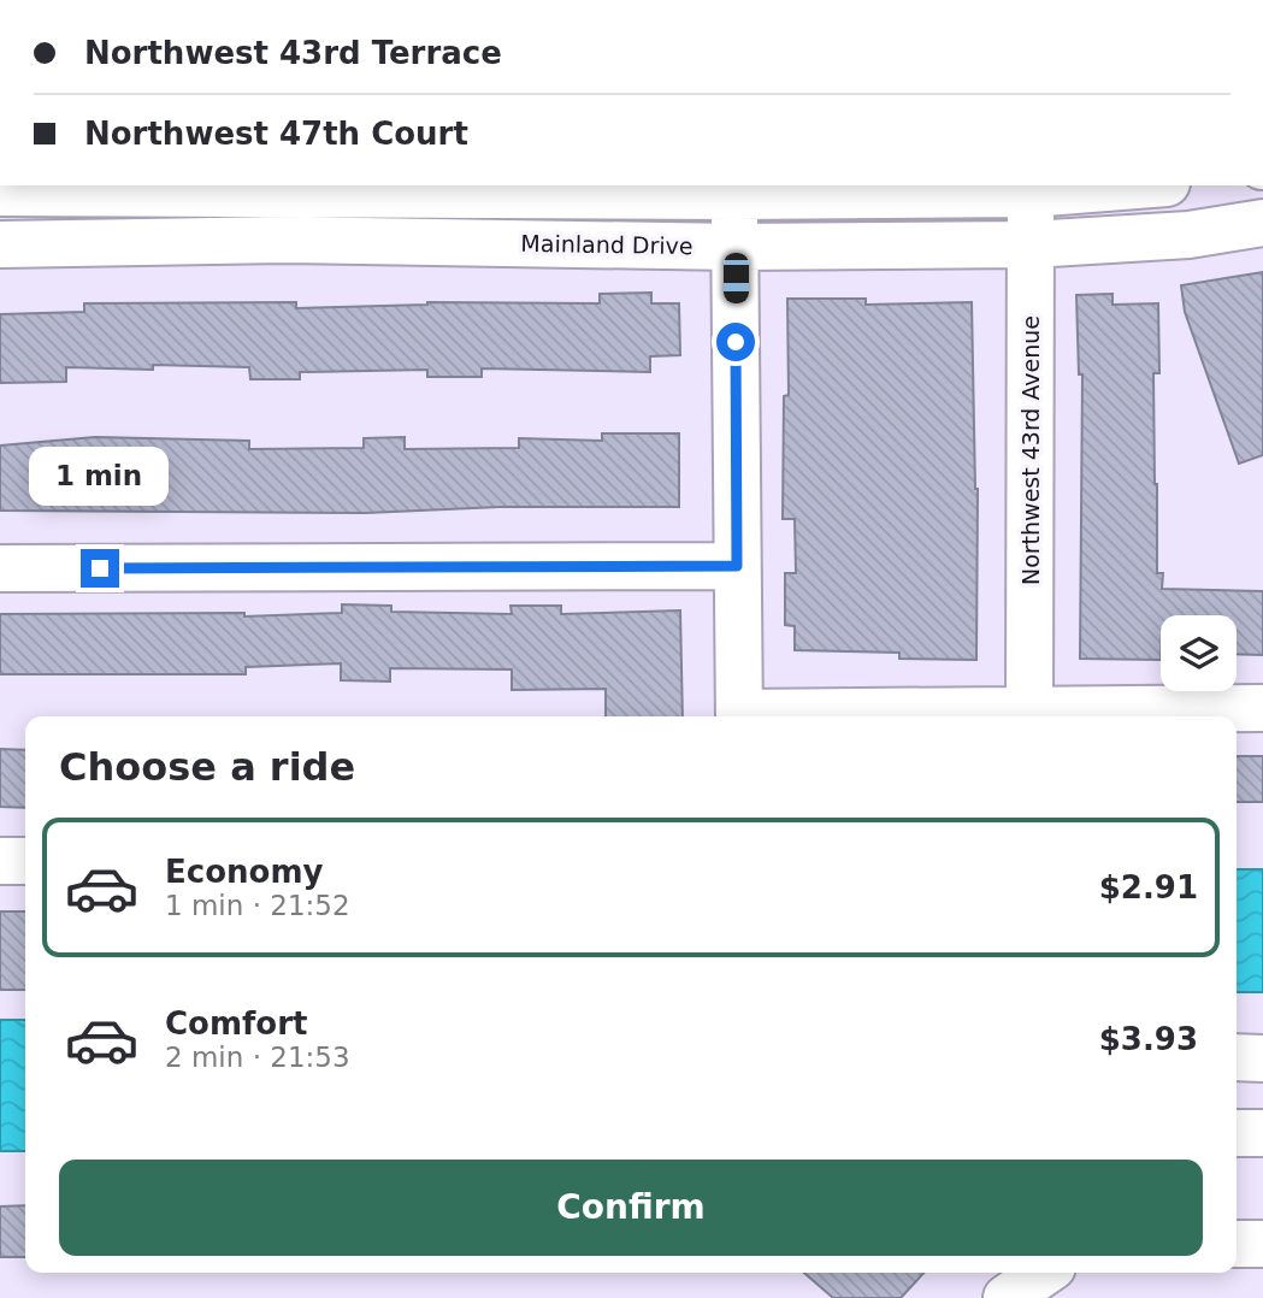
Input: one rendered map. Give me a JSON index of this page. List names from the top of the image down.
{
  "streets": {
    "street": ["Mainland Drive", "Northwest 43rd Avenue"]
  },
  "crossings": [
    ["Mainland Drive", "Northwest 43rd Avenue"]
  ],
  "page": {
    "banner": ["Northwest 43rd Terrace", "Northwest 47th Court"],
    "bubble": "1 min",
    "heading": "Choose a ride",
    "list": [
      {
        "name": "Economy",
        "note": "1 min · 21:52",
        "value": "$2.91"
      },
      {
        "name": "Comfort",
        "note": "2 min · 21:53",
        "value": "$3.93"
      }
    ],
    "buttons": "Confirm"
  }
}
